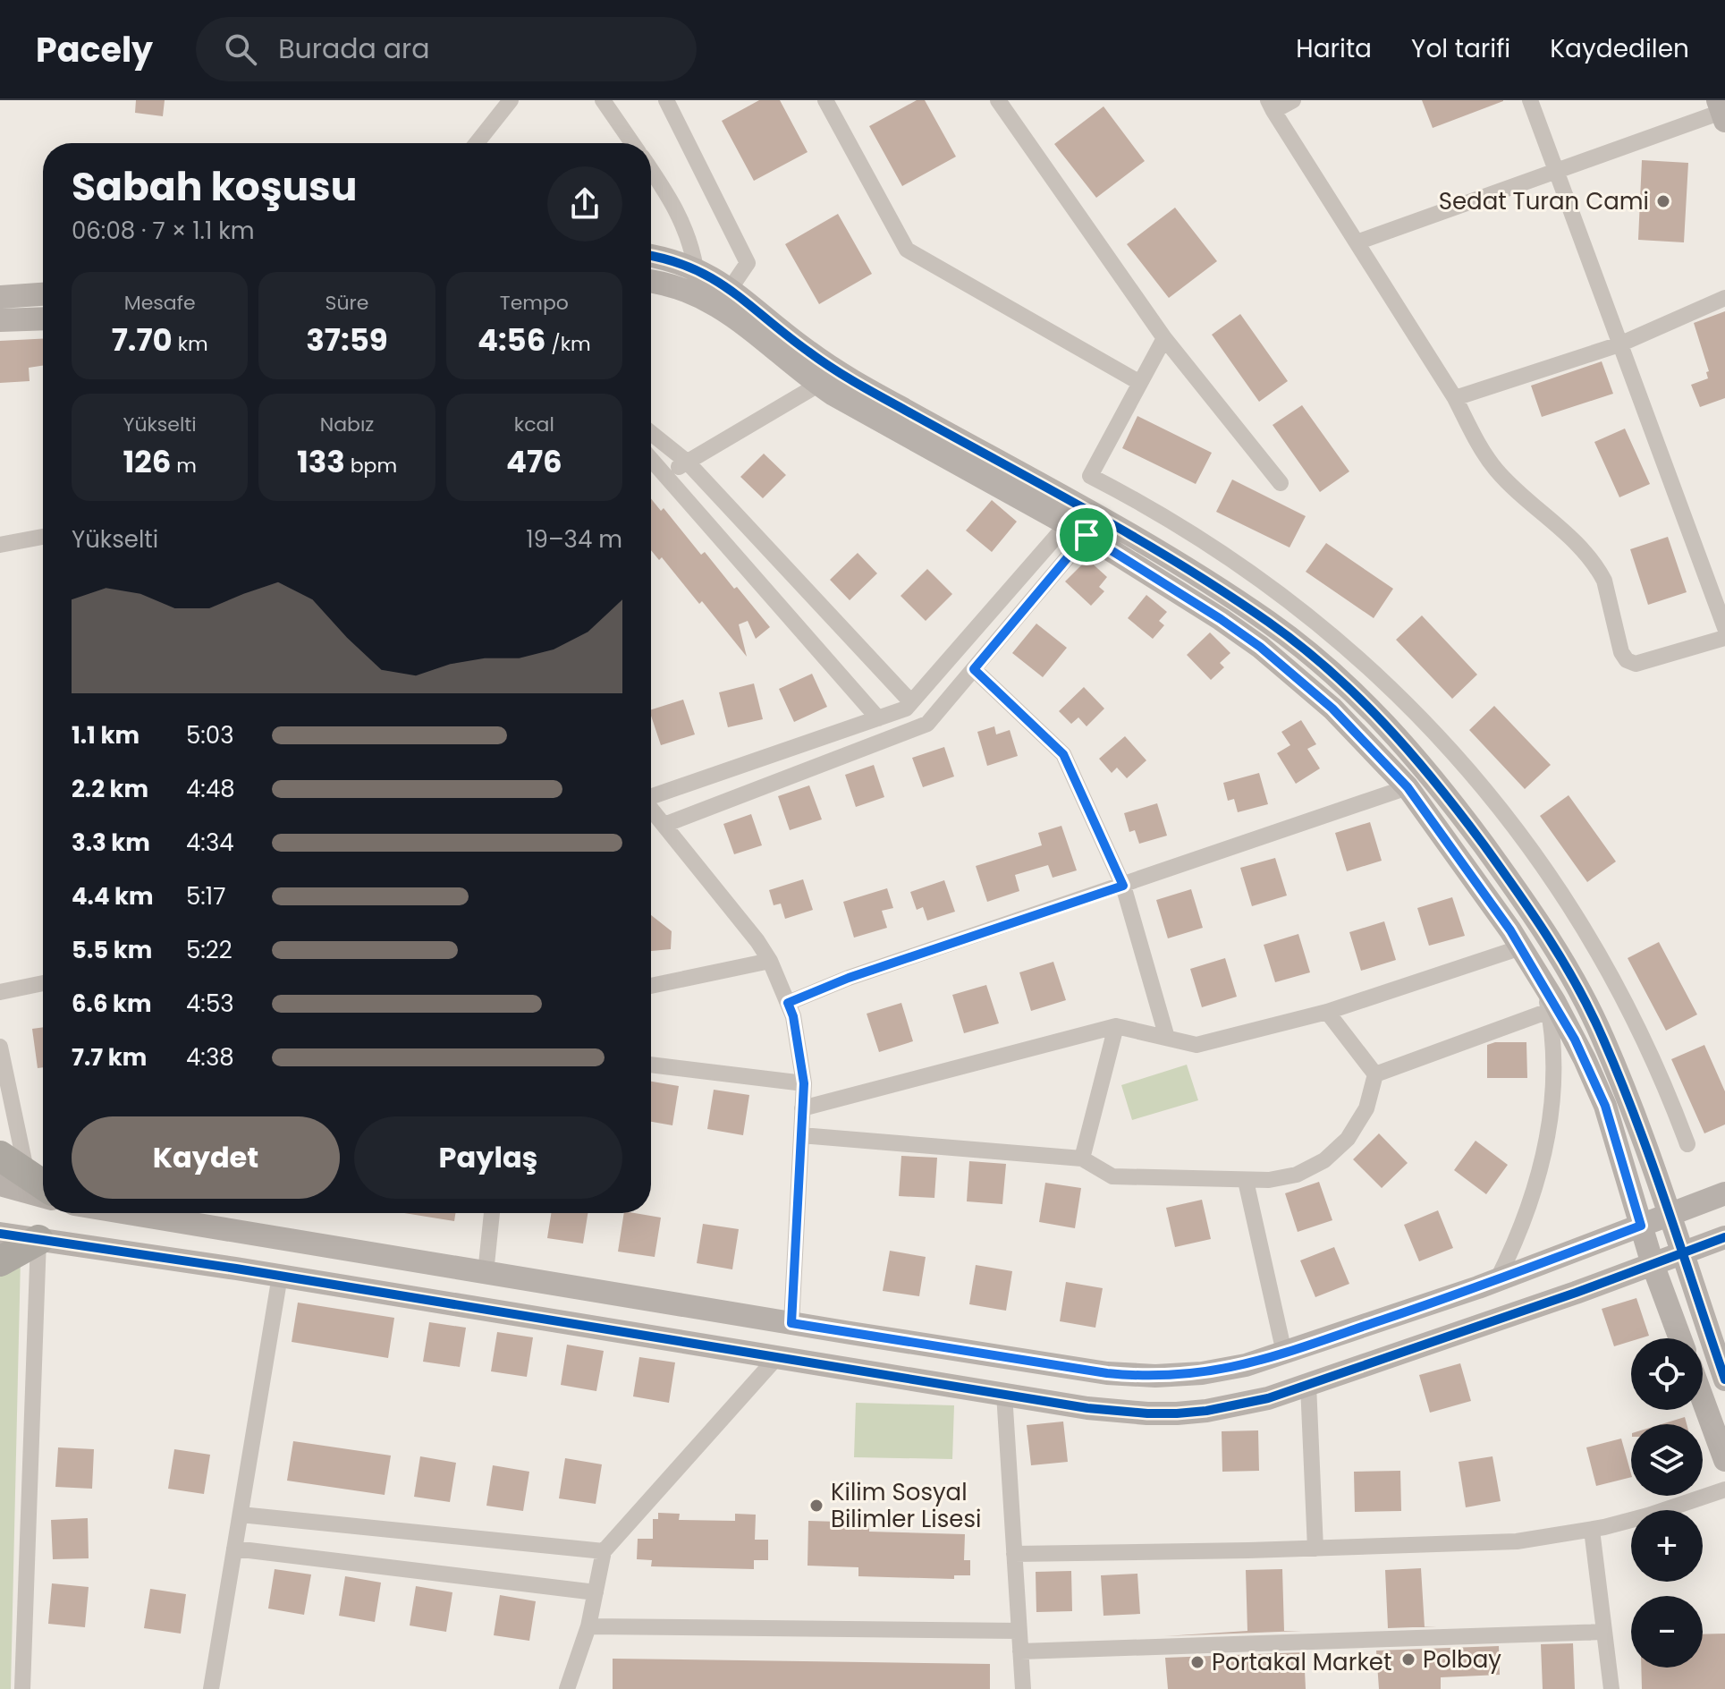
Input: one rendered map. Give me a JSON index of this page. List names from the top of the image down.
{
  "places": [
    "Sedat Turan Cami",
    "Kilim Sosyal Bilimler Lisesi",
    "Polbay",
    "Portakal Market"
  ],
  "page": {
    "header": "Pacely",
    "search": "Burada ara",
    "nav": ["Harita", "Yol tarifi", "Kaydedilen"],
    "heading": ["Sabah koşusu", "06:08 · 7 × 1.1 km"],
    "stats": [
      ["Mesafe", "7.70 km"],
      ["Süre", "37:59"],
      ["Tempo", "4:56 /km"],
      ["Yükselti", "126 m"],
      ["Nabız", "133 bpm"],
      ["kcal", "476"]
    ],
    "chart": ["Yükselti", "19–34 m"],
    "list": [
      {
        "name": "1.1 km",
        "note": "5:03"
      },
      {
        "name": "2.2 km",
        "note": "4:48"
      },
      {
        "name": "3.3 km",
        "note": "4:34"
      },
      {
        "name": "4.4 km",
        "note": "5:17"
      },
      {
        "name": "5.5 km",
        "note": "5:22"
      },
      {
        "name": "6.6 km",
        "note": "4:53"
      },
      {
        "name": "7.7 km",
        "note": "4:38"
      }
    ],
    "buttons": ["Kaydet", "Paylaş"],
    "map_buttons": ["+", "−"]
  }
}
